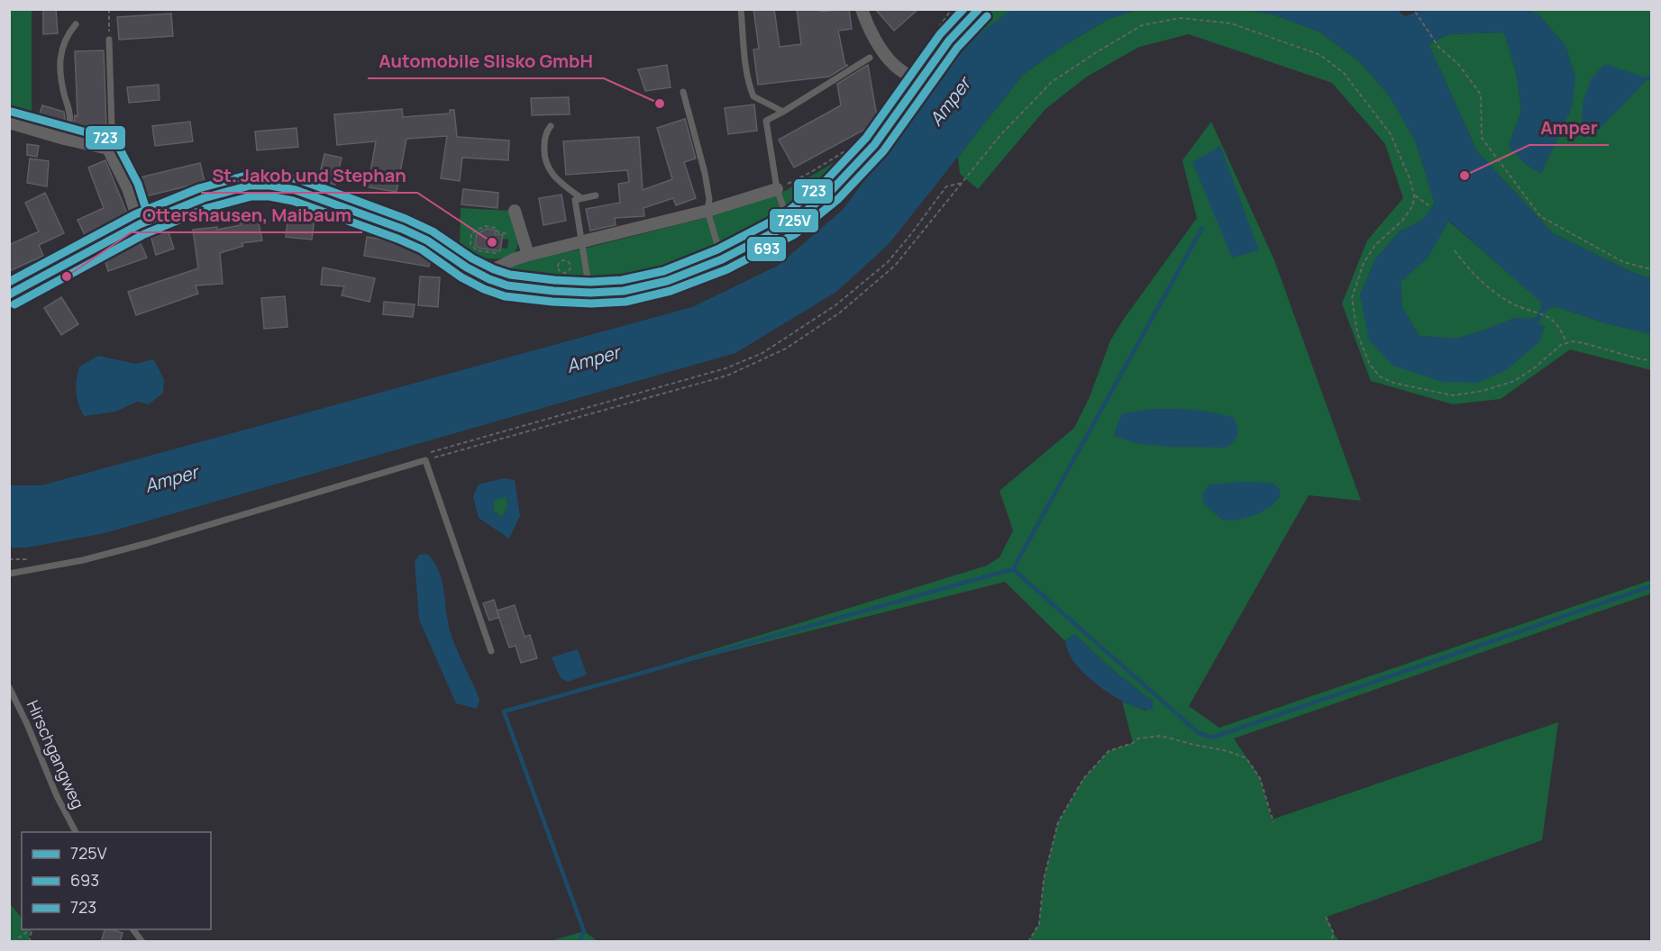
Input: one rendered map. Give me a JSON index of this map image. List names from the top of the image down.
{
  "streets": {
    "lane": ["Hirschgangweg"]
  },
  "water": ["Amper"],
  "places": [
    "Automobile Slisko GmbH",
    "Amper",
    "St. Jakob und Stephan",
    "Ottershausen, Maibaum"
  ],
  "lines": ["transit line 725V", "transit line 723", "transit line 693"],
  "legend": ["725V", "693", "723"]
}
